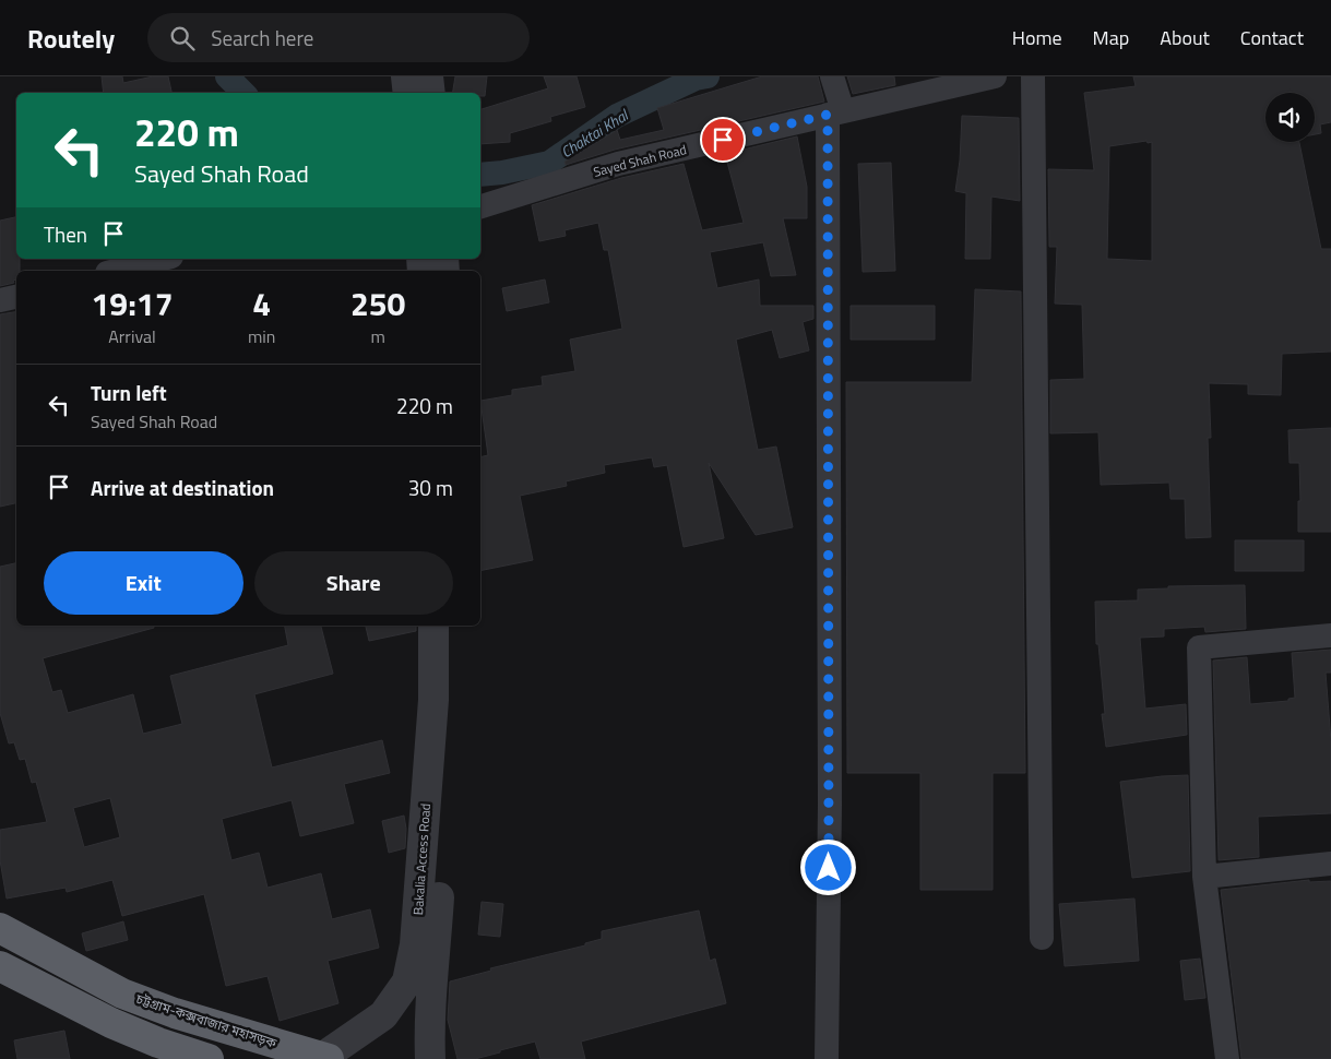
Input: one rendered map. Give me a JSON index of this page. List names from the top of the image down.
{
  "streets": {
    "highway": ["চট্টগ্রাম-কক্সবাজার মহাসড়ক"],
    "street": ["Sayed Shah Road", "Bakalia Access Road"]
  },
  "crossings": [
    ["Bakalia Access Road", "চট্টগ্রাম-কক্সবাজার মহাসড়ক"]
  ],
  "water": ["Chaktai Khal"],
  "page": {
    "header": "Routely",
    "search": "Search here",
    "nav": [
      "Home",
      "Map",
      "About",
      "Contact"
    ],
    "turn": ["220 m", "Sayed Shah Road"],
    "then": "Then",
    "eta": [
      "19:17",
      "Arrival",
      "4",
      "min",
      "250",
      "m"
    ],
    "list": [
      {
        "name": "Turn left",
        "note": "Sayed Shah Road",
        "value": "220 m"
      },
      {
        "name": "Arrive at destination",
        "value": "30 m"
      }
    ],
    "buttons": ["Exit", "Share"]
  }
}
